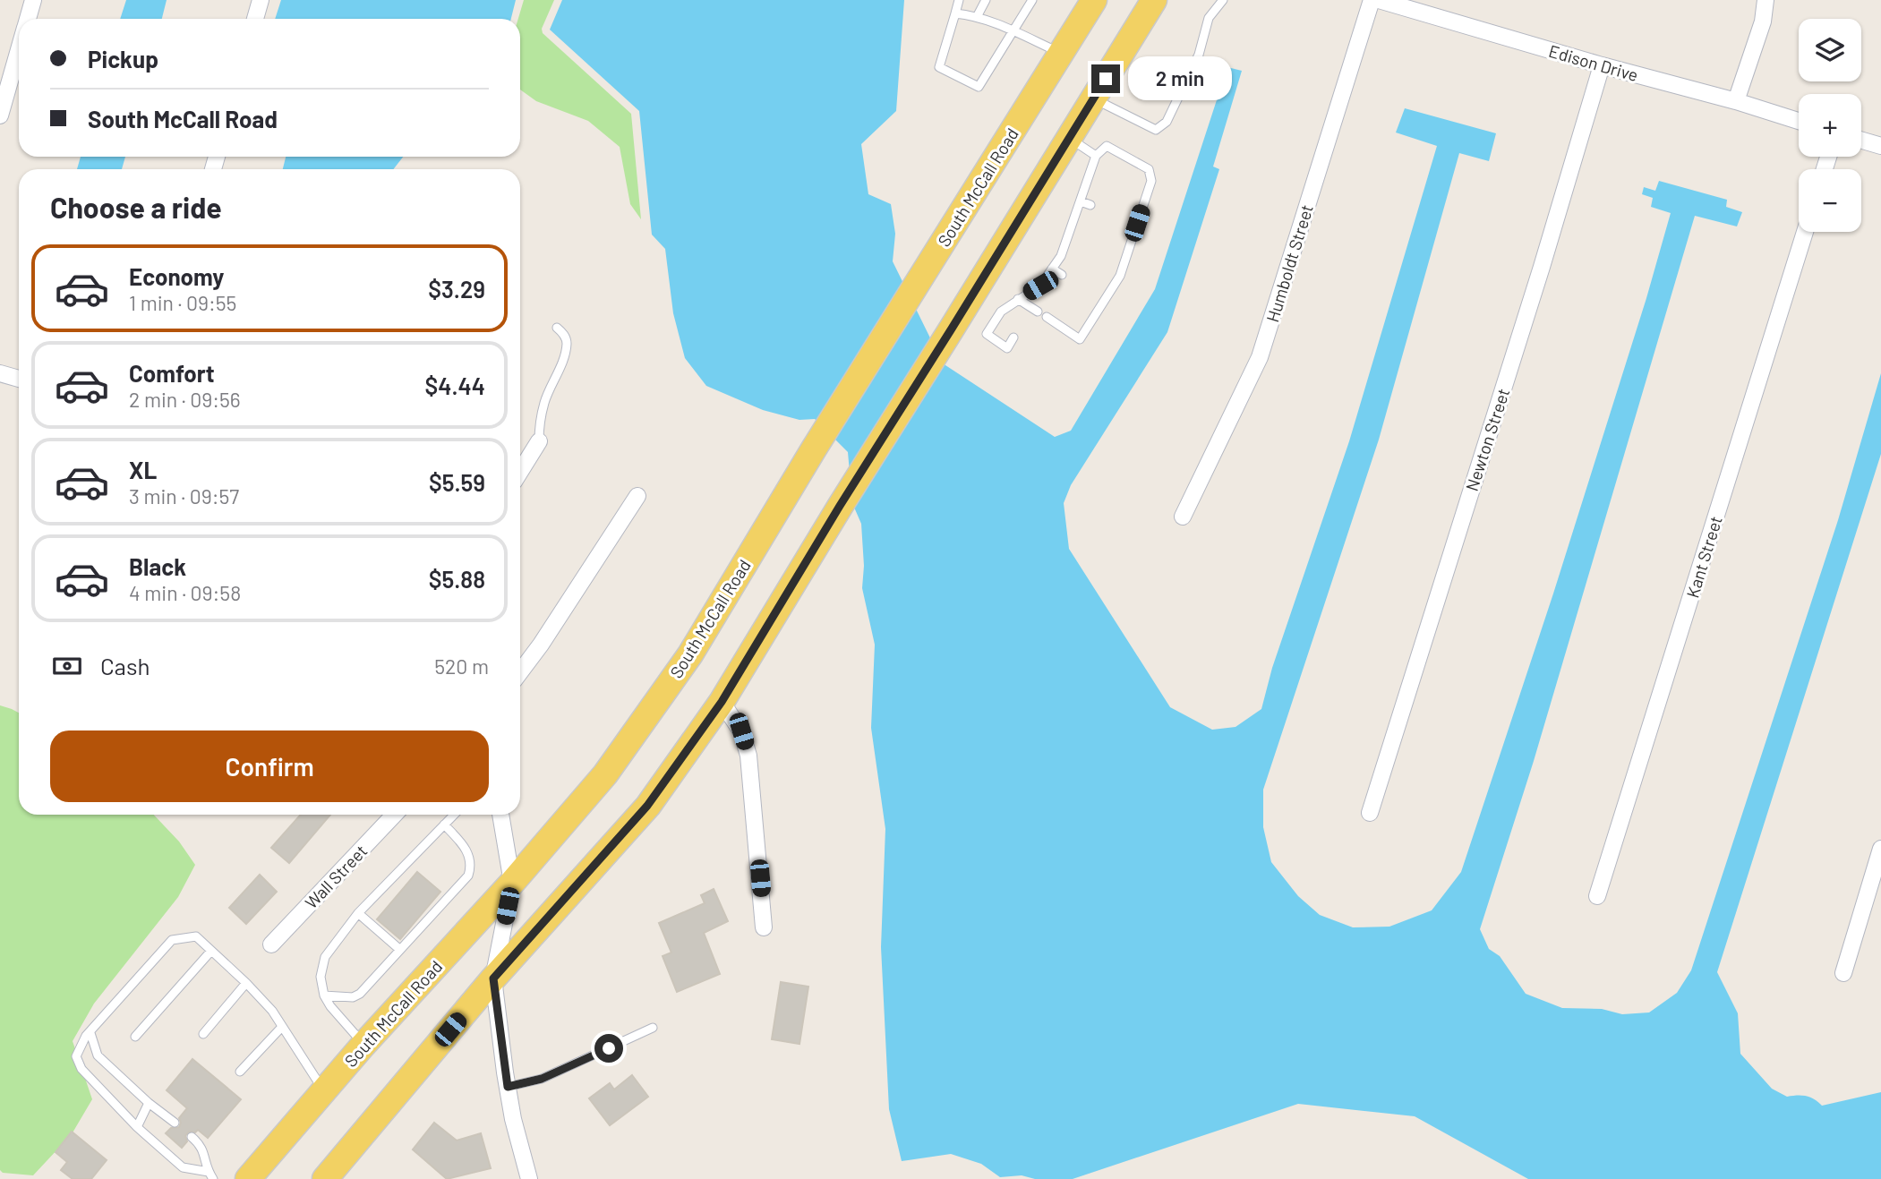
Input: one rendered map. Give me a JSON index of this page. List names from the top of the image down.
{
  "streets": {
    "main road": ["South McCall Road"],
    "street": [
      "Edison Drive",
      "Humboldt Street",
      "Newton Street",
      "Kant Street",
      "Wall Street"
    ]
  },
  "crossings": [
    ["Edison Drive", "Newton Street"]
  ],
  "page": {
    "map_buttons": ["+", "−"],
    "banner": ["Pickup", "South McCall Road"],
    "bubble": "2 min",
    "heading": "Choose a ride",
    "list": [
      {
        "name": "Economy",
        "note": "1 min · 09:55",
        "value": "$3.29"
      },
      {
        "name": "Comfort",
        "note": "2 min · 09:56",
        "value": "$4.44"
      },
      {
        "name": "XL",
        "note": "3 min · 09:57",
        "value": "$5.59"
      },
      {
        "name": "Black",
        "note": "4 min · 09:58",
        "value": "$5.88"
      }
    ],
    "pay": ["Cash", "520 m"],
    "buttons": "Confirm"
  }
}
